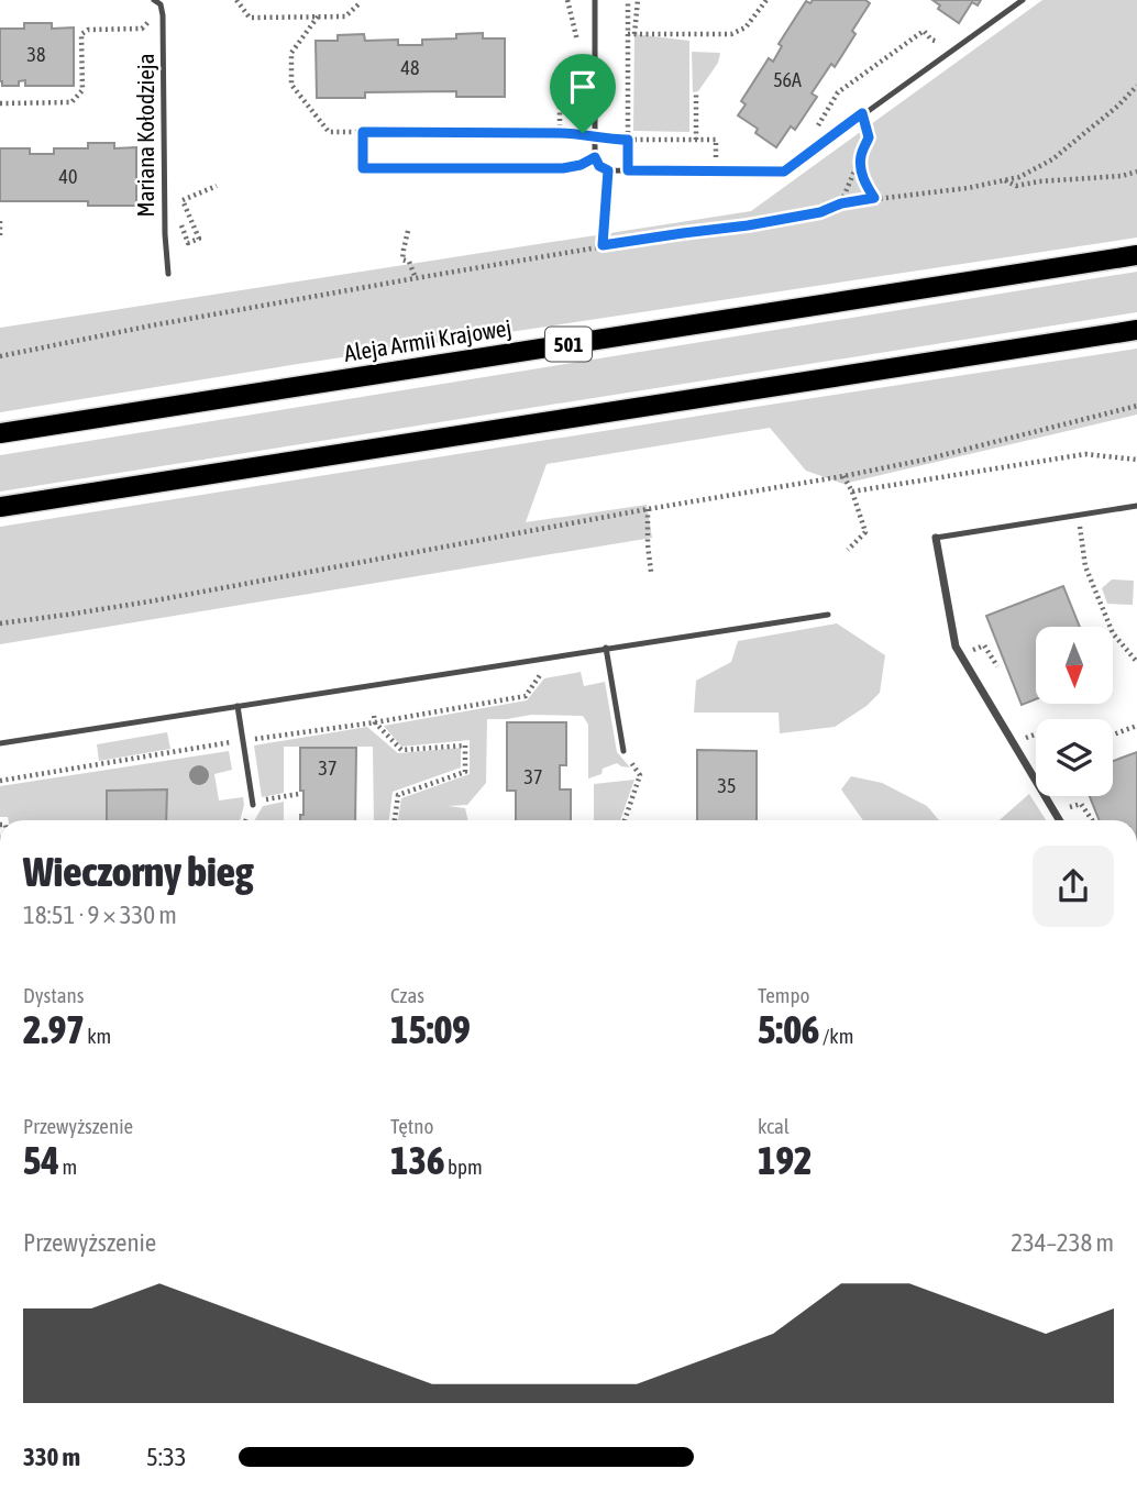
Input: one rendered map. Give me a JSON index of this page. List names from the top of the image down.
{
  "streets": {
    "main road": ["Aleja Armii Krajowej", "501"],
    "lane": ["Mariana Kołodzieja"]
  },
  "house_numbers": [
    "38",
    "48",
    "56A",
    "40",
    "37",
    "37",
    "35"
  ],
  "north": "bottom",
  "page": {
    "heading": ["Wieczorny bieg", "18:51 · 9 × 330 m"],
    "stats": [
      ["Dystans", "2.97 km"],
      ["Czas", "15:09"],
      ["Tempo", "5:06 /km"],
      ["Przewyższenie", "54 m"],
      ["Tętno", "136 bpm"],
      ["kcal", "192"]
    ],
    "chart": ["Przewyższenie", "234–238 m"],
    "list": [
      {
        "name": "330 m",
        "note": "5:33"
      }
    ]
  }
}
